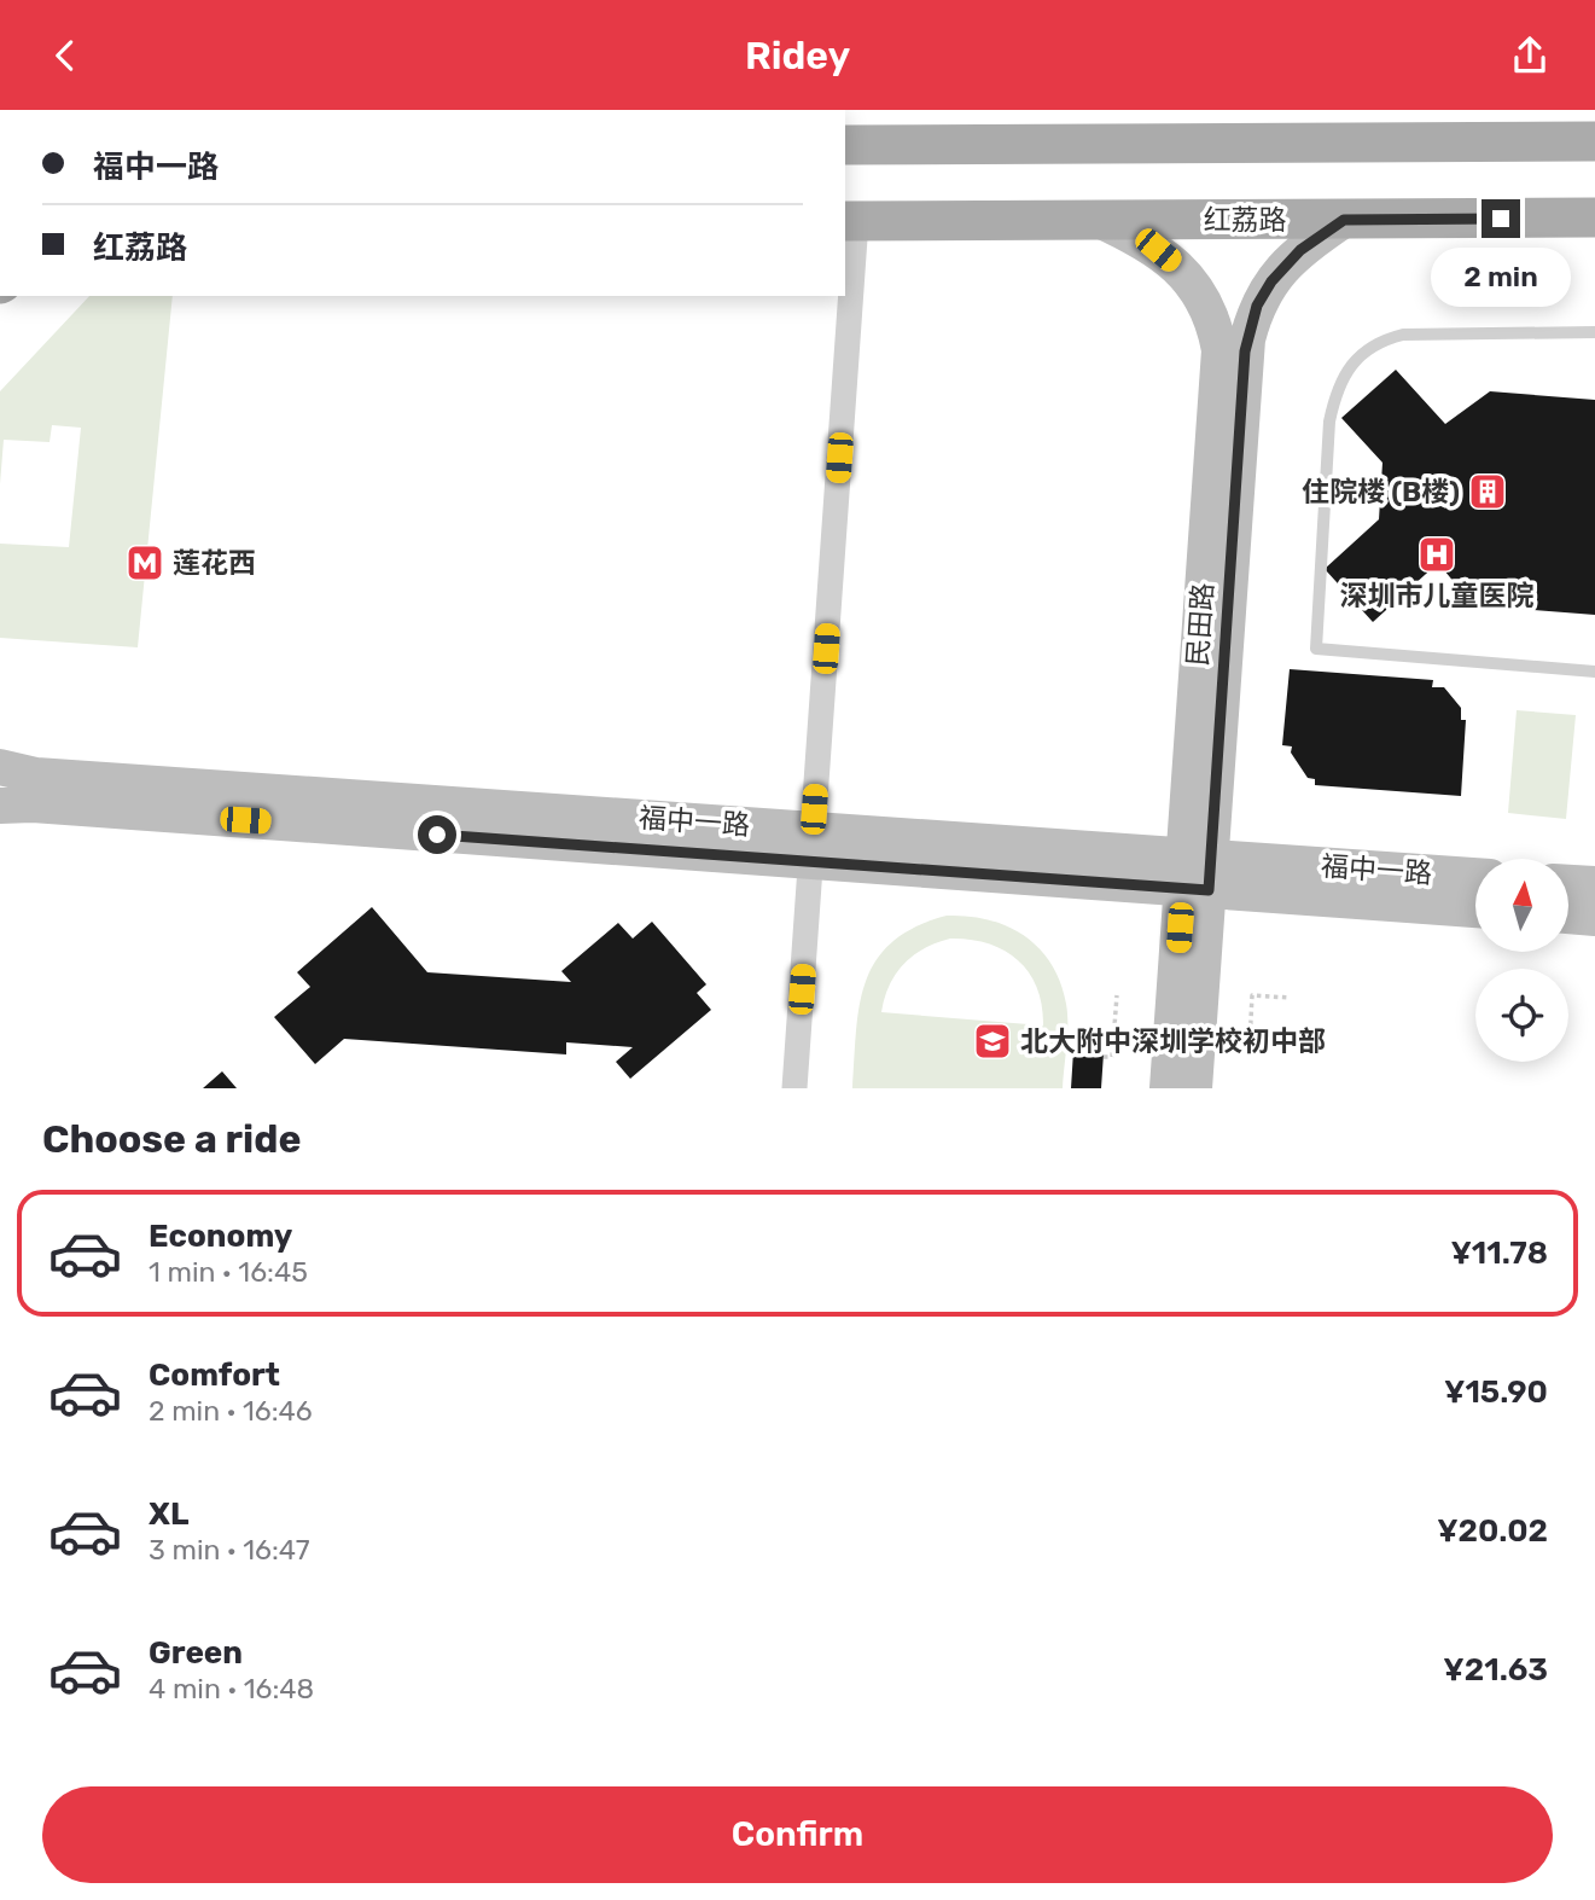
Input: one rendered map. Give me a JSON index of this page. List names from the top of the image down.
{
  "streets": {
    "main road": ["红荔路"],
    "street": ["民田路", "福中一路"]
  },
  "crossings": [
    ["红荔路", "民田路"],
    ["民田路", "福中一路"]
  ],
  "places": {
    "building": ["住院楼 (B楼)"],
    "hospital": ["深圳市儿童医院"],
    "metro station": ["莲花西"],
    "school or university": ["北大附中深圳学校初中部"]
  },
  "north": "top",
  "page": {
    "header": "Ridey",
    "banner": ["福中一路", "红荔路"],
    "bubble": "2 min",
    "heading": "Choose a ride",
    "list": [
      {
        "name": "Economy",
        "note": "1 min · 16:45",
        "value": "¥11.78"
      },
      {
        "name": "Comfort",
        "note": "2 min · 16:46",
        "value": "¥15.90"
      },
      {
        "name": "XL",
        "note": "3 min · 16:47",
        "value": "¥20.02"
      },
      {
        "name": "Green",
        "note": "4 min · 16:48",
        "value": "¥21.63"
      }
    ],
    "buttons": "Confirm"
  }
}
